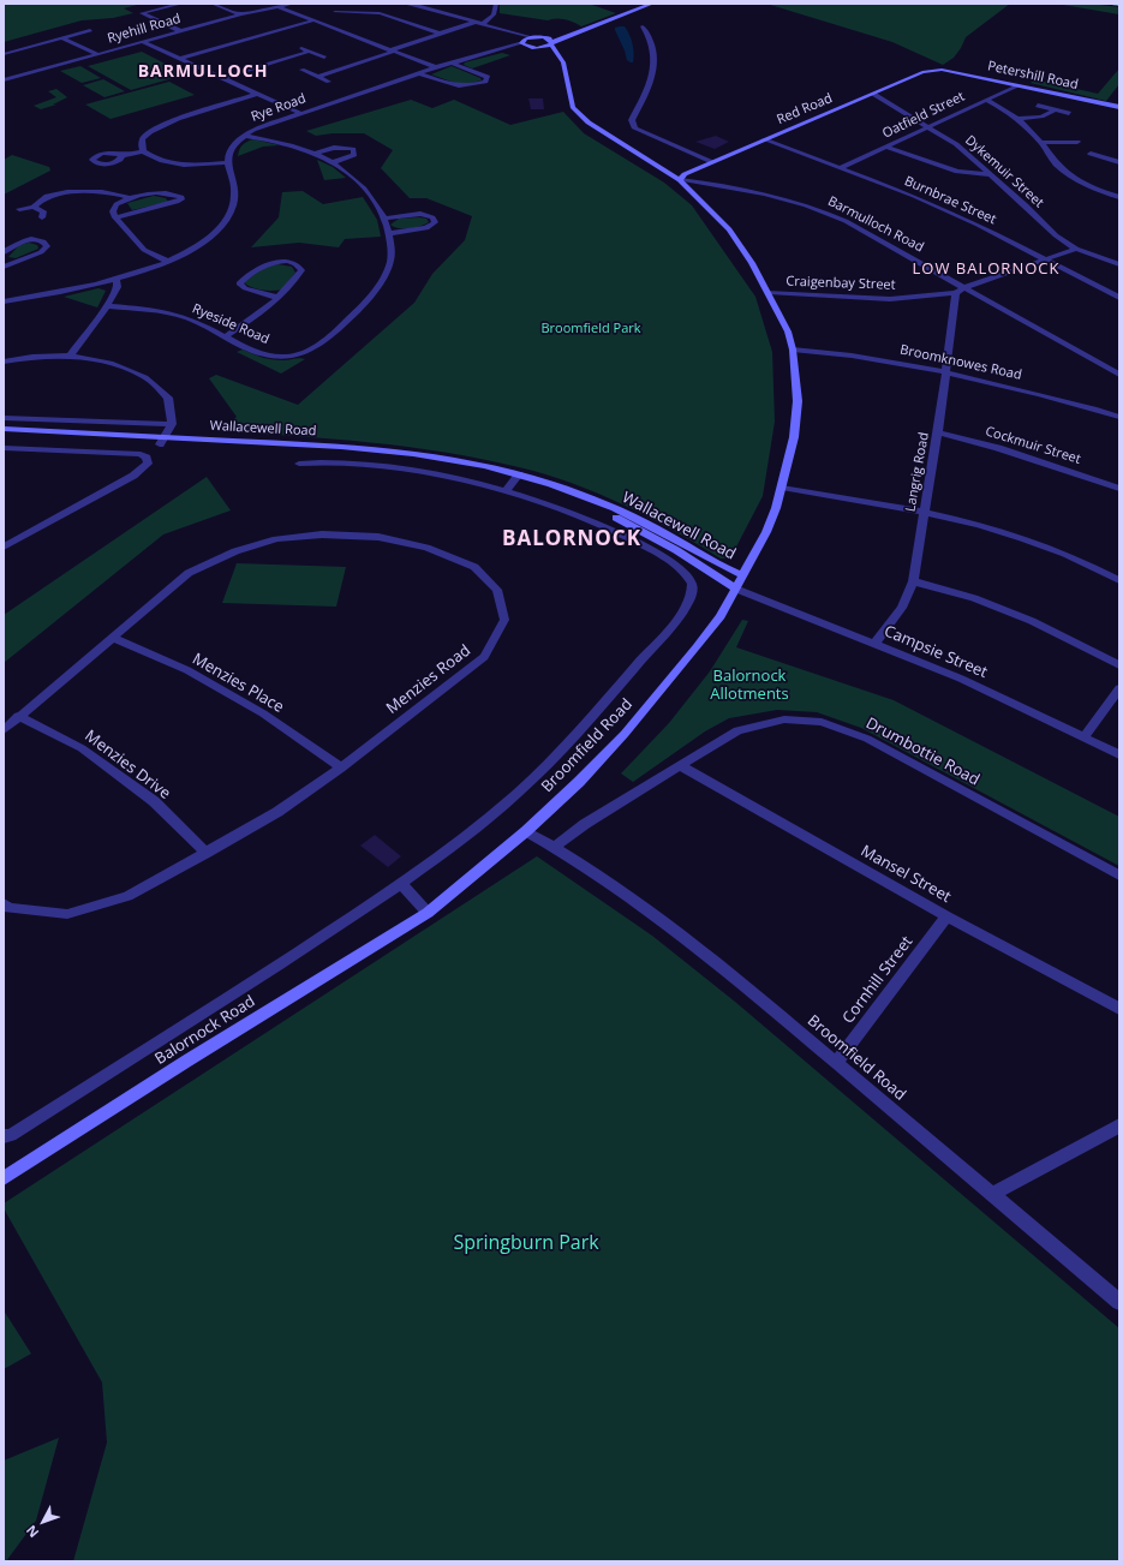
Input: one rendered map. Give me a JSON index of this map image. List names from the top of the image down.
{
  "streets": {
    "street": [
      "Ryehill Road",
      "Petershill Road",
      "Rye Road",
      "Red Road",
      "Oatfield Street",
      "Dykemuir Street",
      "Burnbrae Street",
      "Barmulloch Road",
      "Craigenbay Street",
      "Ryeside Road",
      "Broomknowes Road",
      "Wallacewell Road",
      "Cockmuir Street",
      "Langrig Road",
      "Campsie Street",
      "Menzies Road",
      "Menzies Place",
      "Broomfield Road",
      "Drumbottie Road",
      "Menzies Drive",
      "Mansel Street",
      "Cornhill Street",
      "Balornock Road"
    ]
  },
  "crossings": [
    ["Petershill Road", "Red Road"],
    ["Petershill Road", "Oatfield Street"],
    ["Rye Road", "Ryeside Road"],
    ["Red Road", "Dykemuir Street"],
    ["Red Road", "Burnbrae Street"],
    ["Red Road", "Barmulloch Road"],
    ["Red Road", "Broomfield Road"],
    ["Oatfield Street", "Dykemuir Street"],
    ["Oatfield Street", "Burnbrae Street"],
    ["Dykemuir Street", "Craigenbay Street"],
    ["Burnbrae Street", "Craigenbay Street"],
    ["Barmulloch Road", "Craigenbay Street"],
    ["Barmulloch Road", "Broomfield Road"],
    ["Craigenbay Street", "Langrig Road"],
    ["Craigenbay Street", "Broomfield Road"],
    ["Broomknowes Road", "Langrig Road"],
    ["Broomknowes Road", "Broomfield Road"],
    ["Wallacewell Road", "Campsie Street"],
    ["Wallacewell Road", "Broomfield Road"],
    ["Cockmuir Street", "Langrig Road"],
    ["Langrig Road", "Campsie Street"],
    ["Campsie Street", "Broomfield Road"],
    ["Menzies Road", "Menzies Place"],
    ["Menzies Road", "Menzies Drive"],
    ["Broomfield Road", "Drumbottie Road"],
    ["Broomfield Road", "Cornhill Street"],
    ["Broomfield Road", "Balornock Road"],
    ["Drumbottie Road", "Mansel Street"],
    ["Mansel Street", "Cornhill Street"]
  ],
  "districts": ["BARMULLOCH", "LOW BALORNOCK", "BALORNOCK"],
  "parks": ["Broomfield Park", "Balornock Allotments", "Springburn Park"],
  "north": "bottom left"
}
